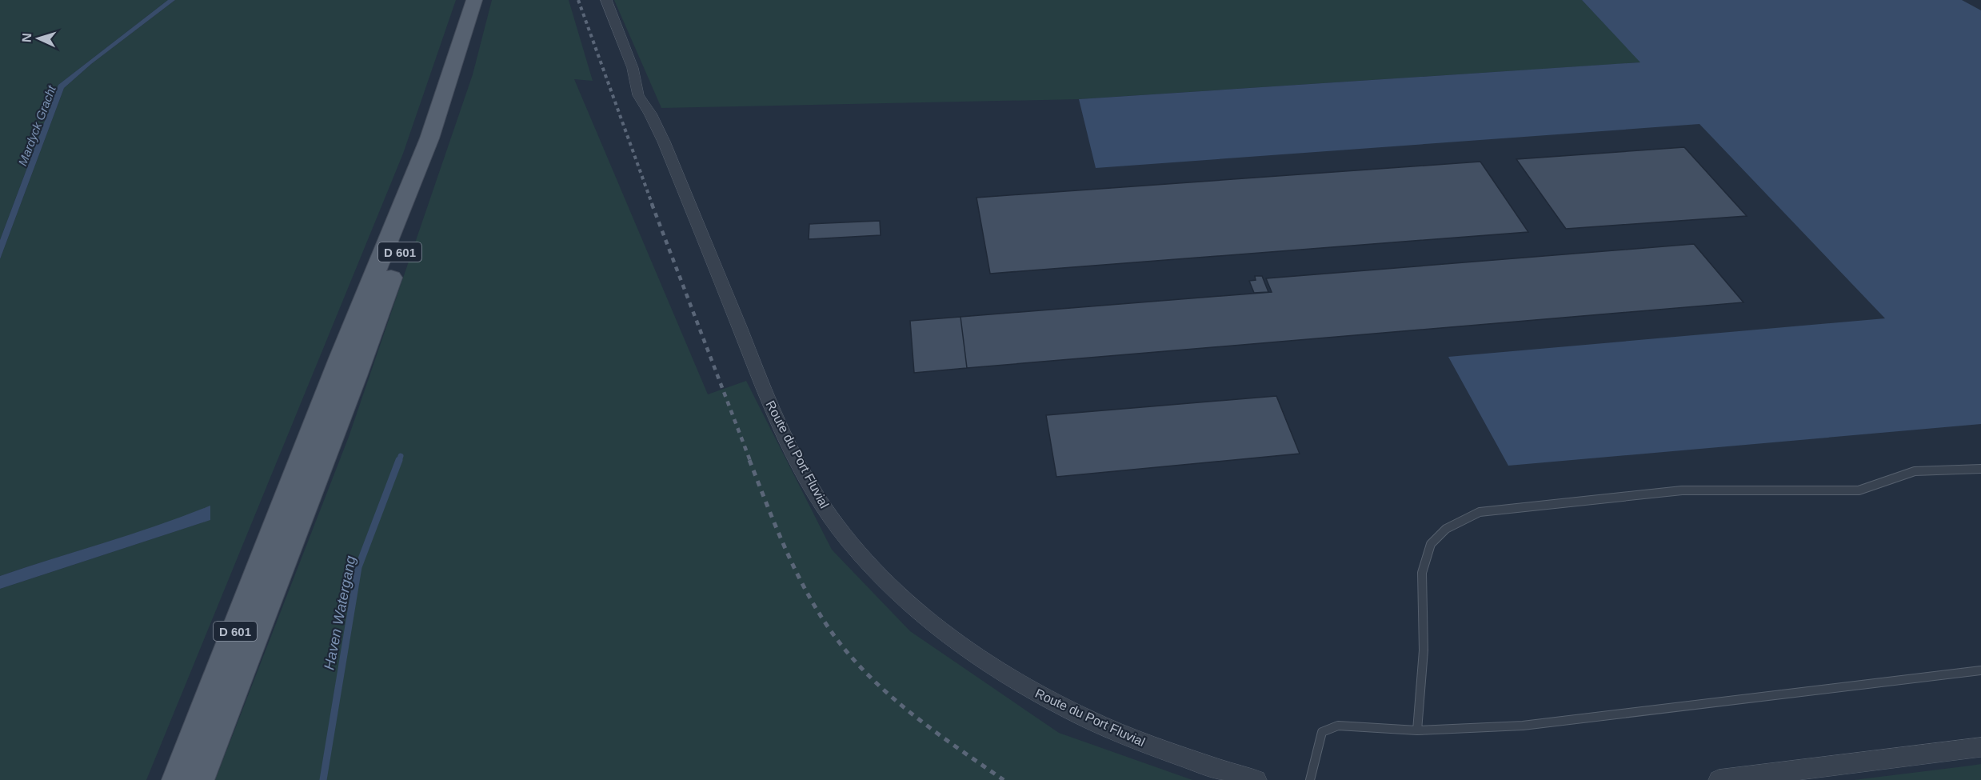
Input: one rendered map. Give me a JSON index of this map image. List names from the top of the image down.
{
  "streets": {
    "main road": ["D 601"],
    "street": ["Route du Port Fluvial"]
  },
  "water": ["Mardyck Gracht", "Haven Watergang"],
  "north": "left"
}
